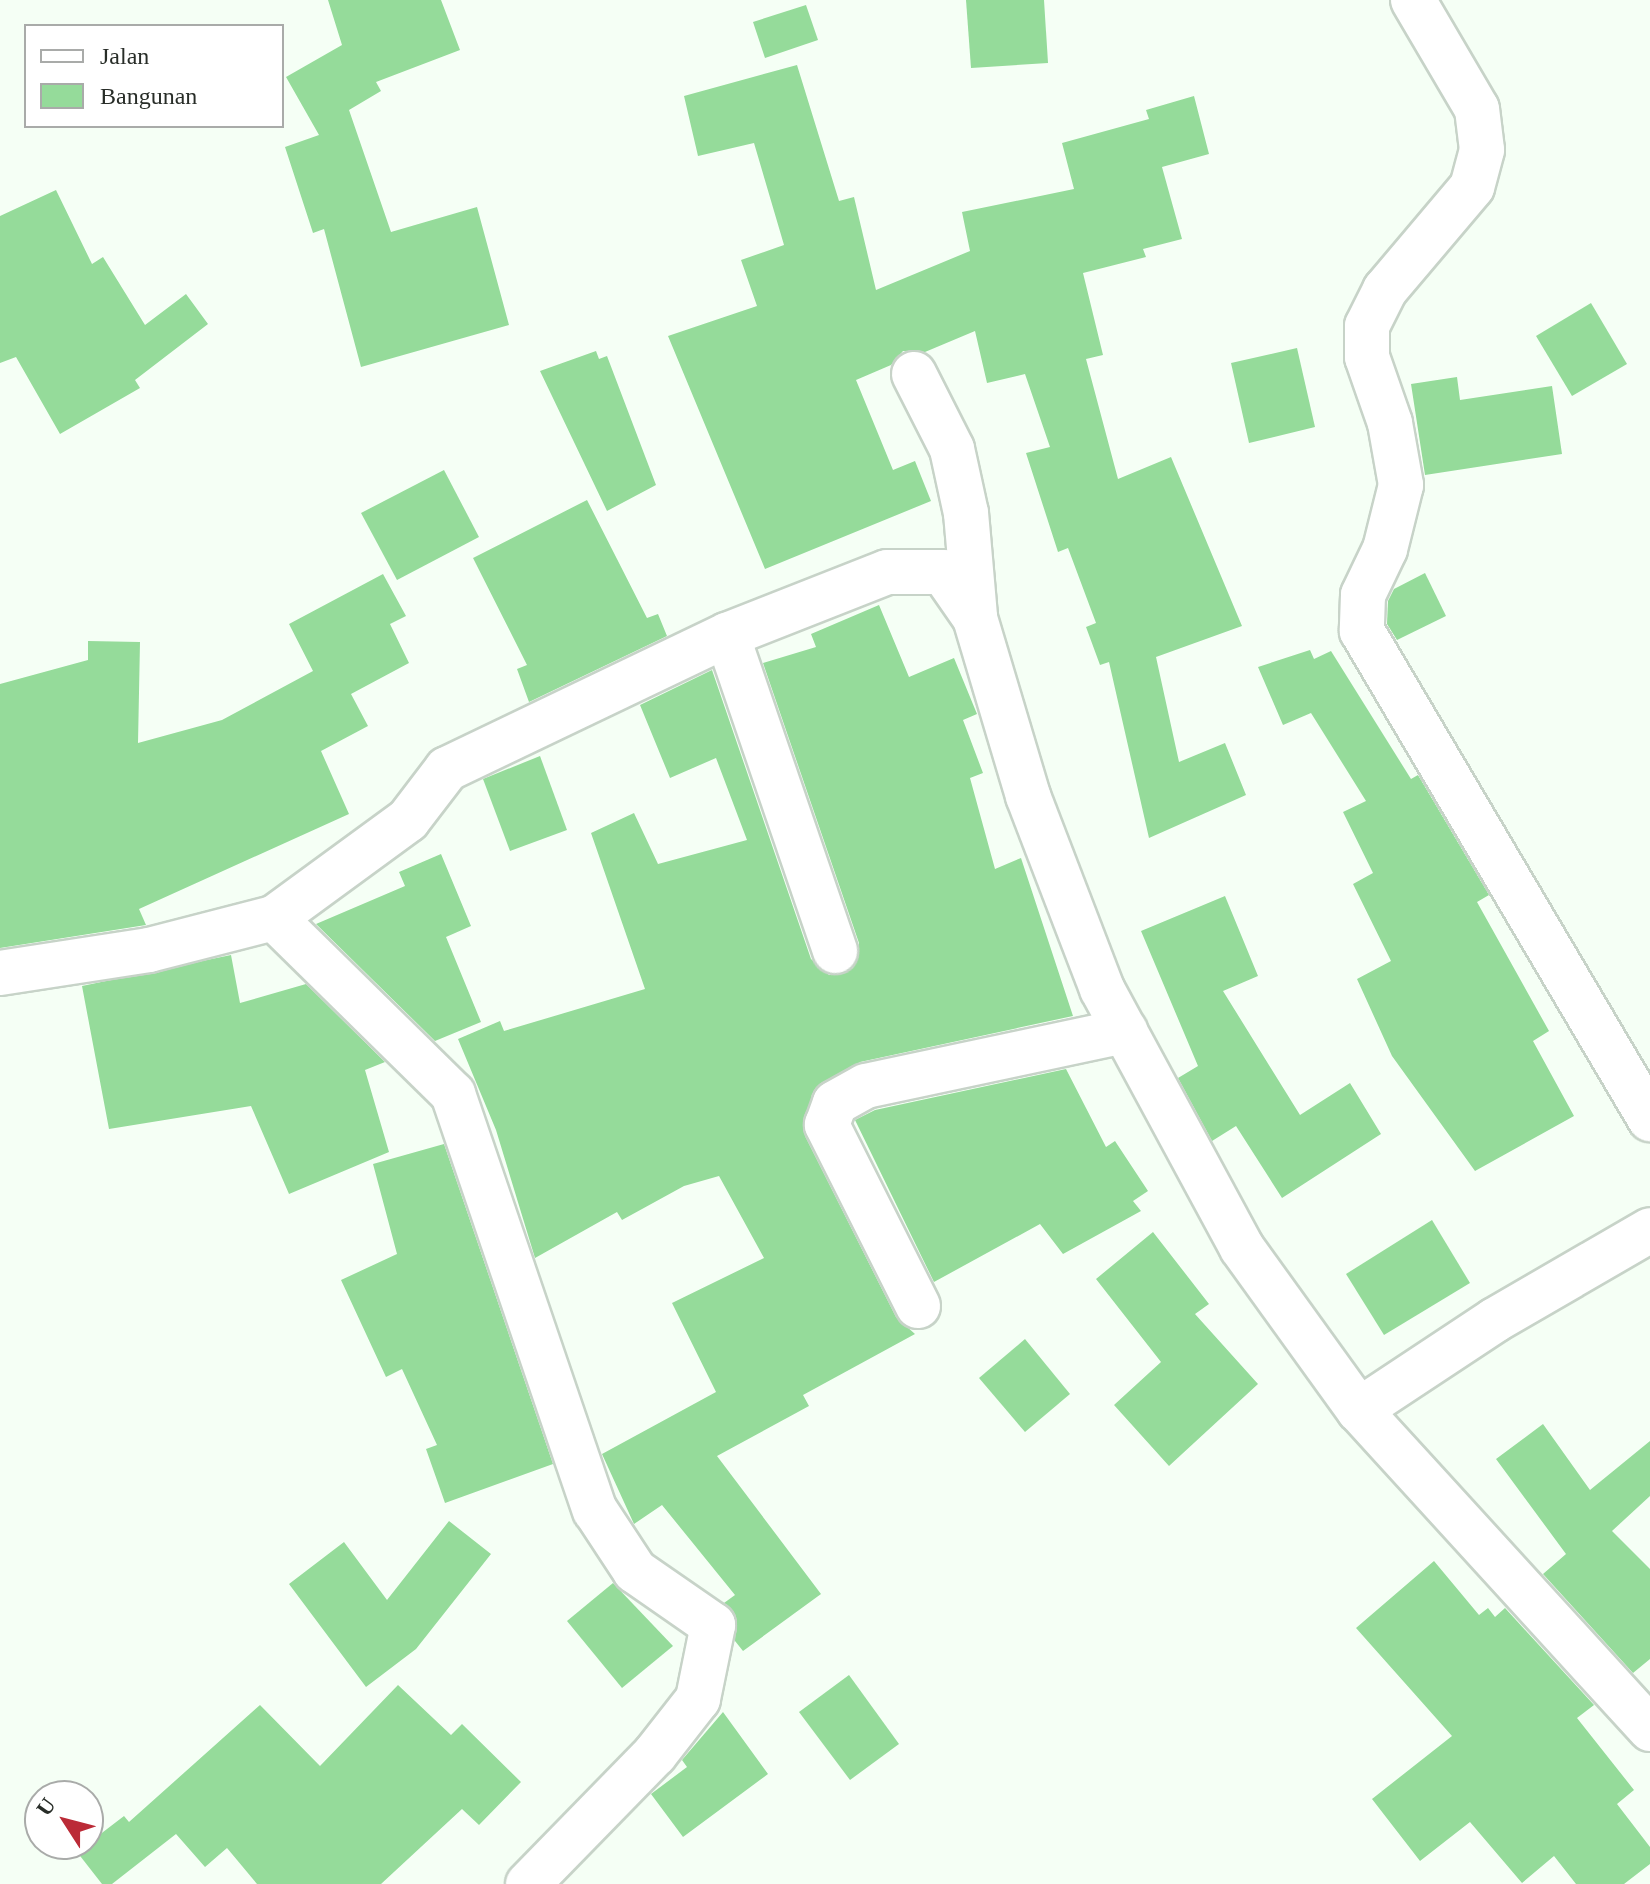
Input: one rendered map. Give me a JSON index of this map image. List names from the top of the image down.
{
  "legend": ["Jalan", "Bangunan"],
  "north": "top left"
}
